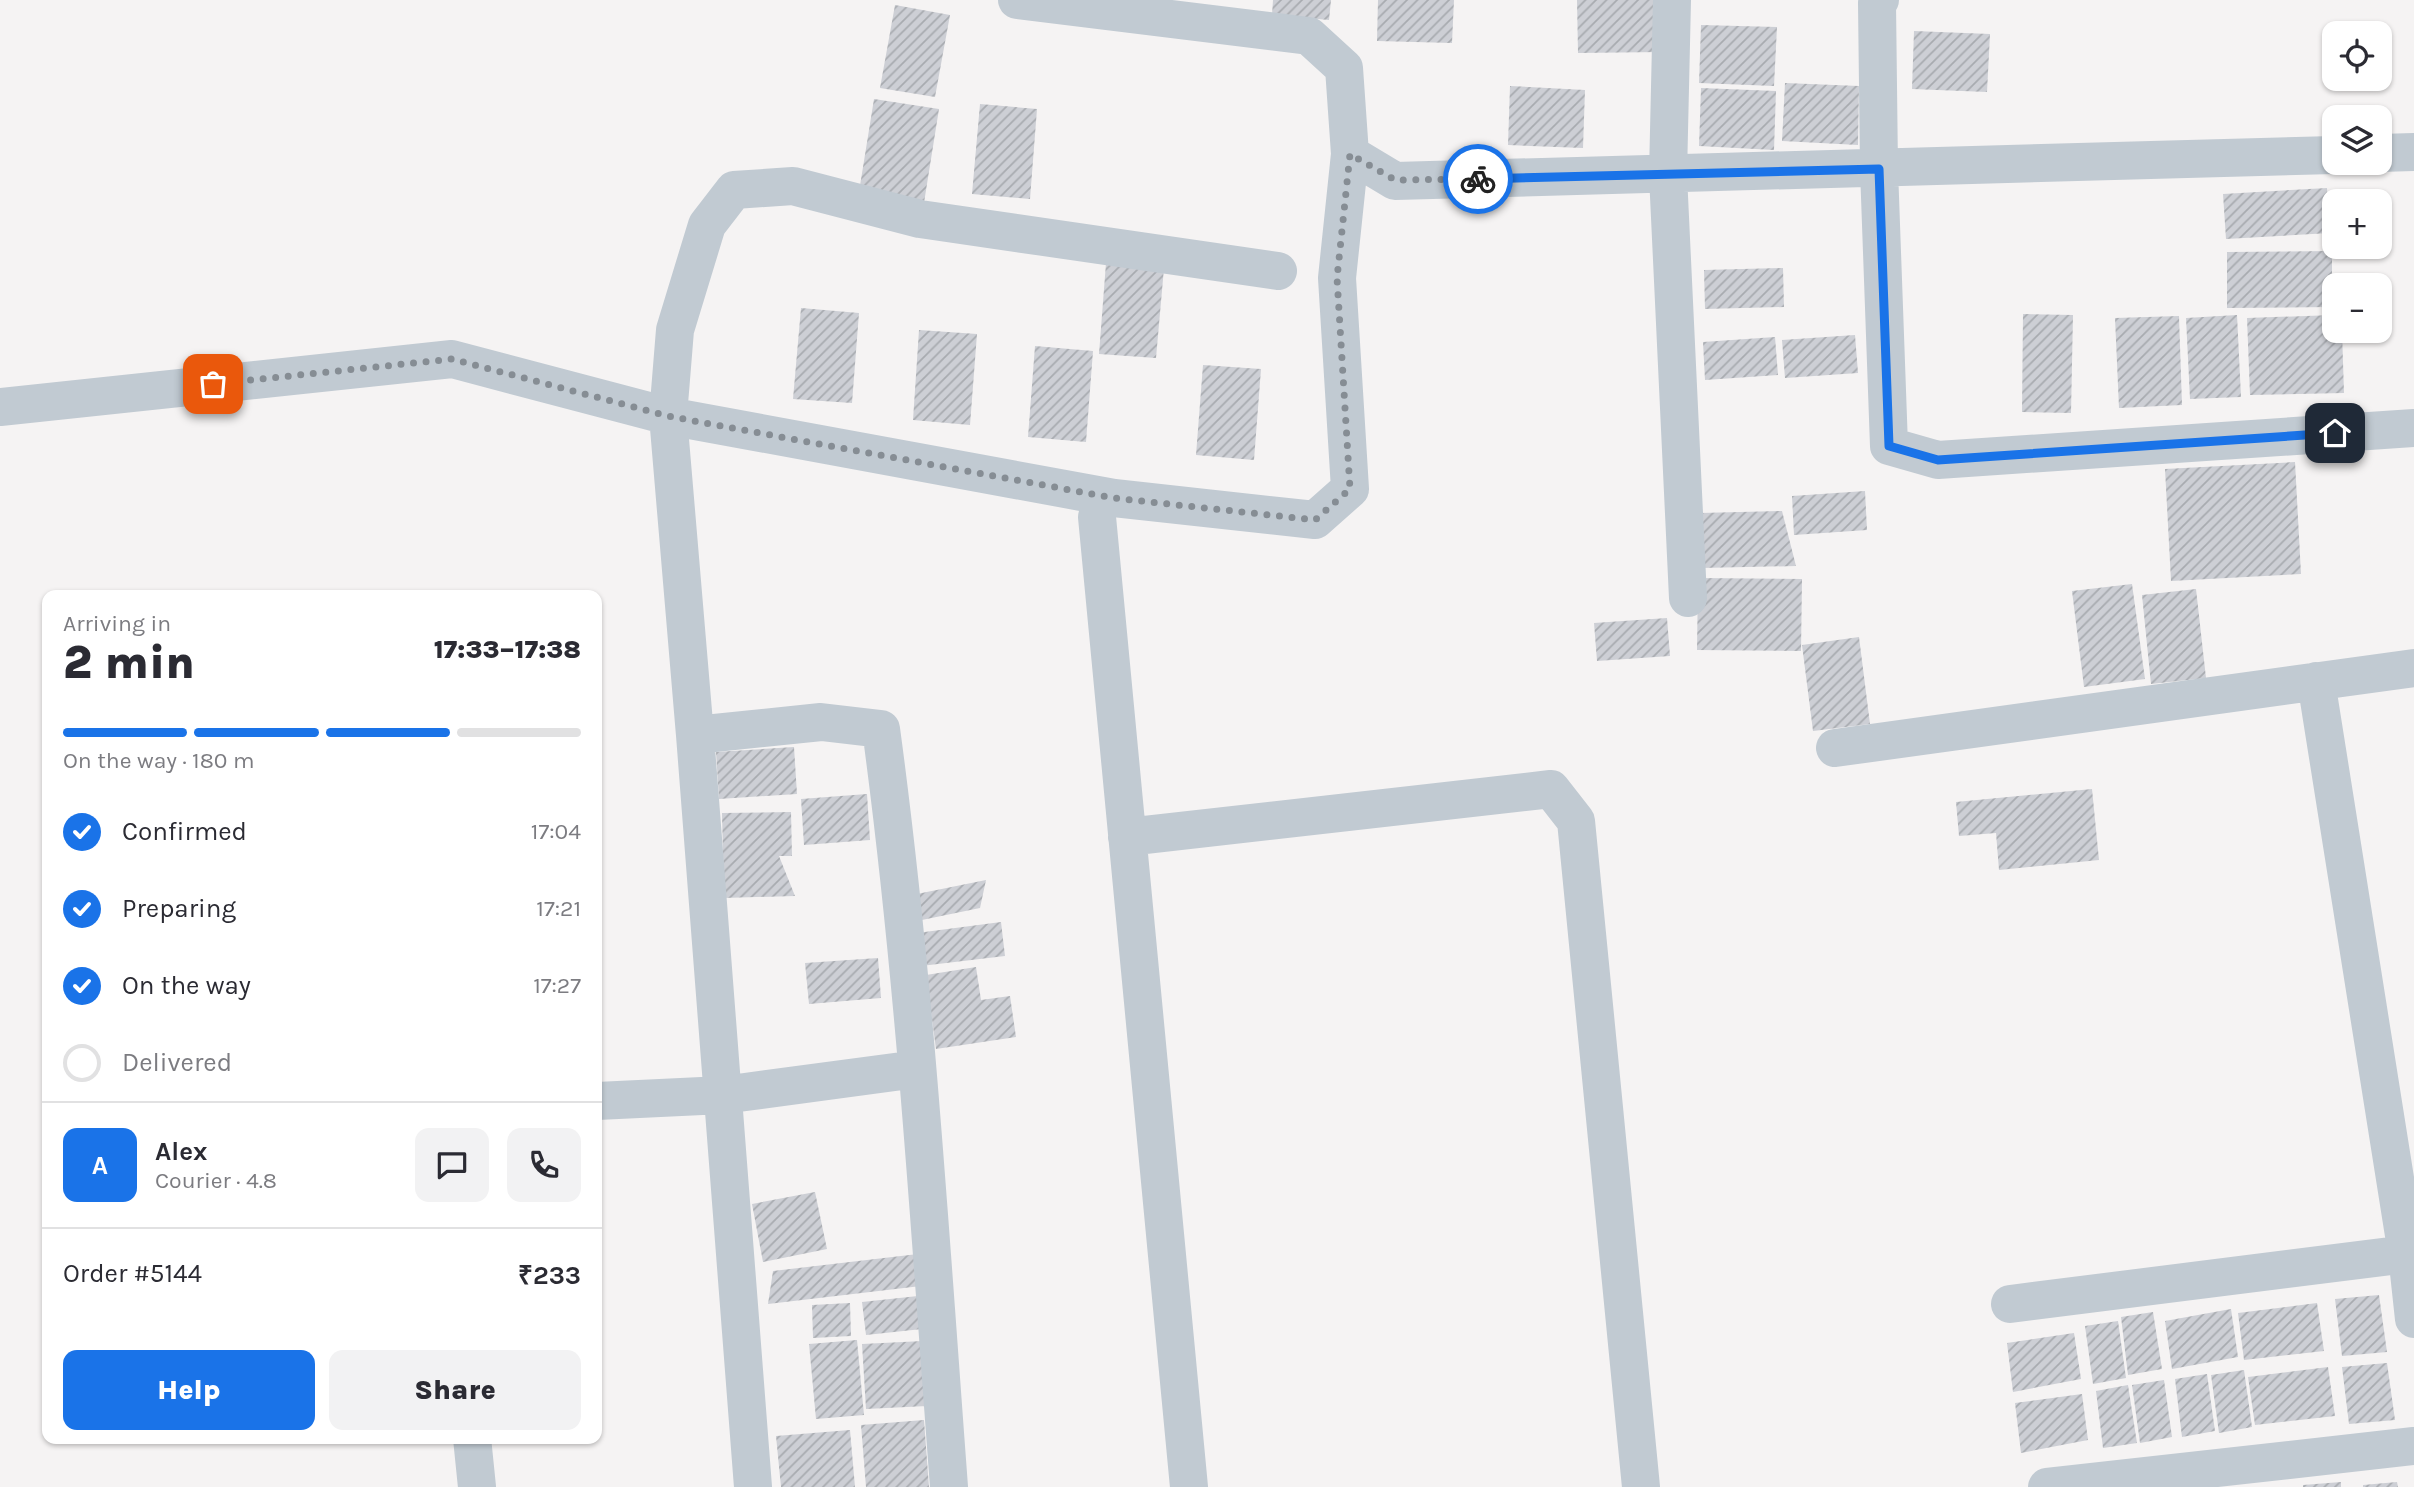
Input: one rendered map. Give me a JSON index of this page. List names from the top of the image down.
{
  "page": {
    "map_buttons": ["+", "−"],
    "heading": ["2 min", "Arriving in", "17:33–17:38"],
    "panel": [
      "Alex",
      "Courier · 4.8",
      "Order #5144",
      "₹233"
    ],
    "bar": "On the way · 180 m",
    "list": [
      ["Confirmed", "17:04"],
      ["Preparing", "17:21"],
      ["On the way", "17:27"],
      "Delivered"
    ],
    "round": "A",
    "buttons": ["Help", "Share"]
  }
}
